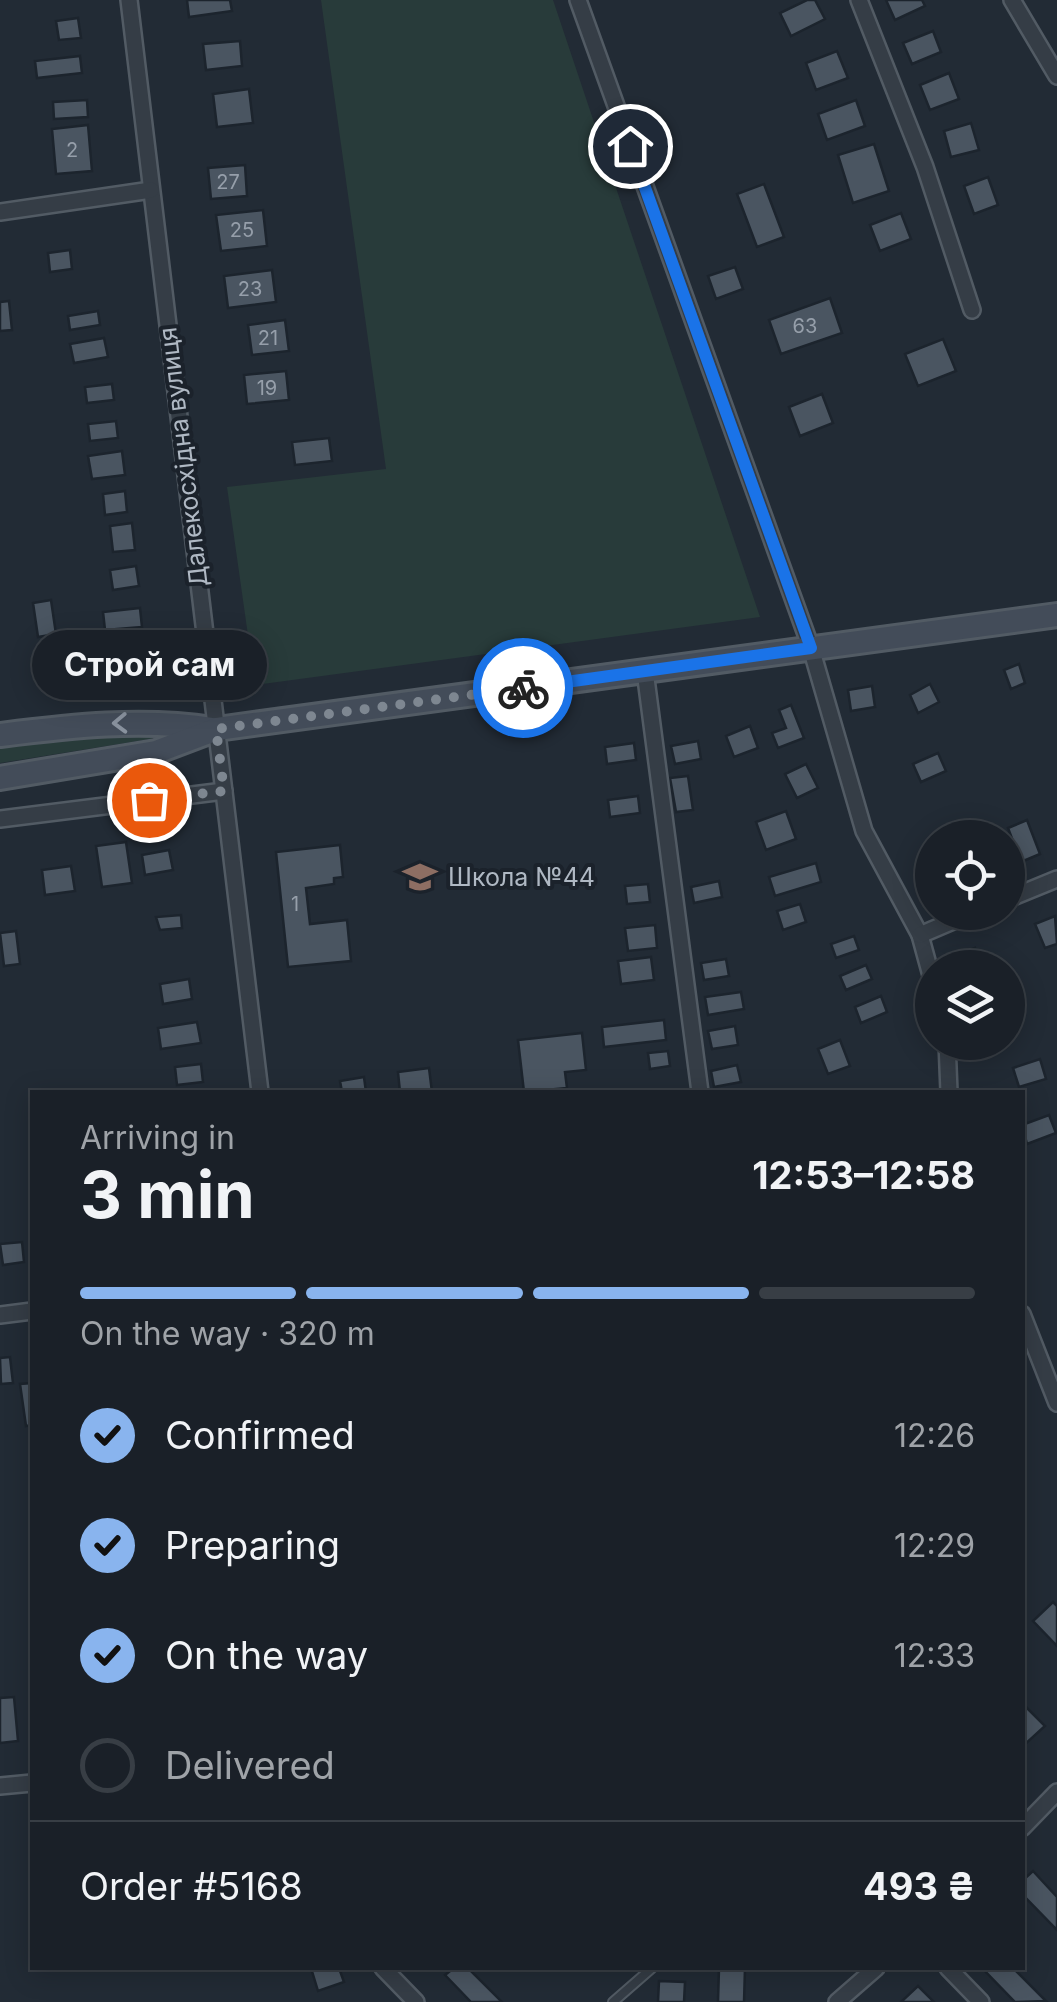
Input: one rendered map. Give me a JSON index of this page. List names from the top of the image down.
{
  "streets": {
    "street": ["Далекосхідна вулиця"]
  },
  "places": {
    "other": ["Строй сам"],
    "school or university": ["Школа №44"]
  },
  "house_numbers": [
    "2",
    "27",
    "25",
    "23",
    "63",
    "21",
    "19",
    "1"
  ],
  "page": {
    "bubble": "Строй сам",
    "heading": ["3 min", "Arriving in", "12:53–12:58"],
    "panel": ["Order #5168", "493 ₴"],
    "bar": "On the way · 320 m",
    "list": [
      ["Confirmed", "12:26"],
      ["Preparing", "12:29"],
      ["On the way", "12:33"],
      "Delivered"
    ]
  }
}
